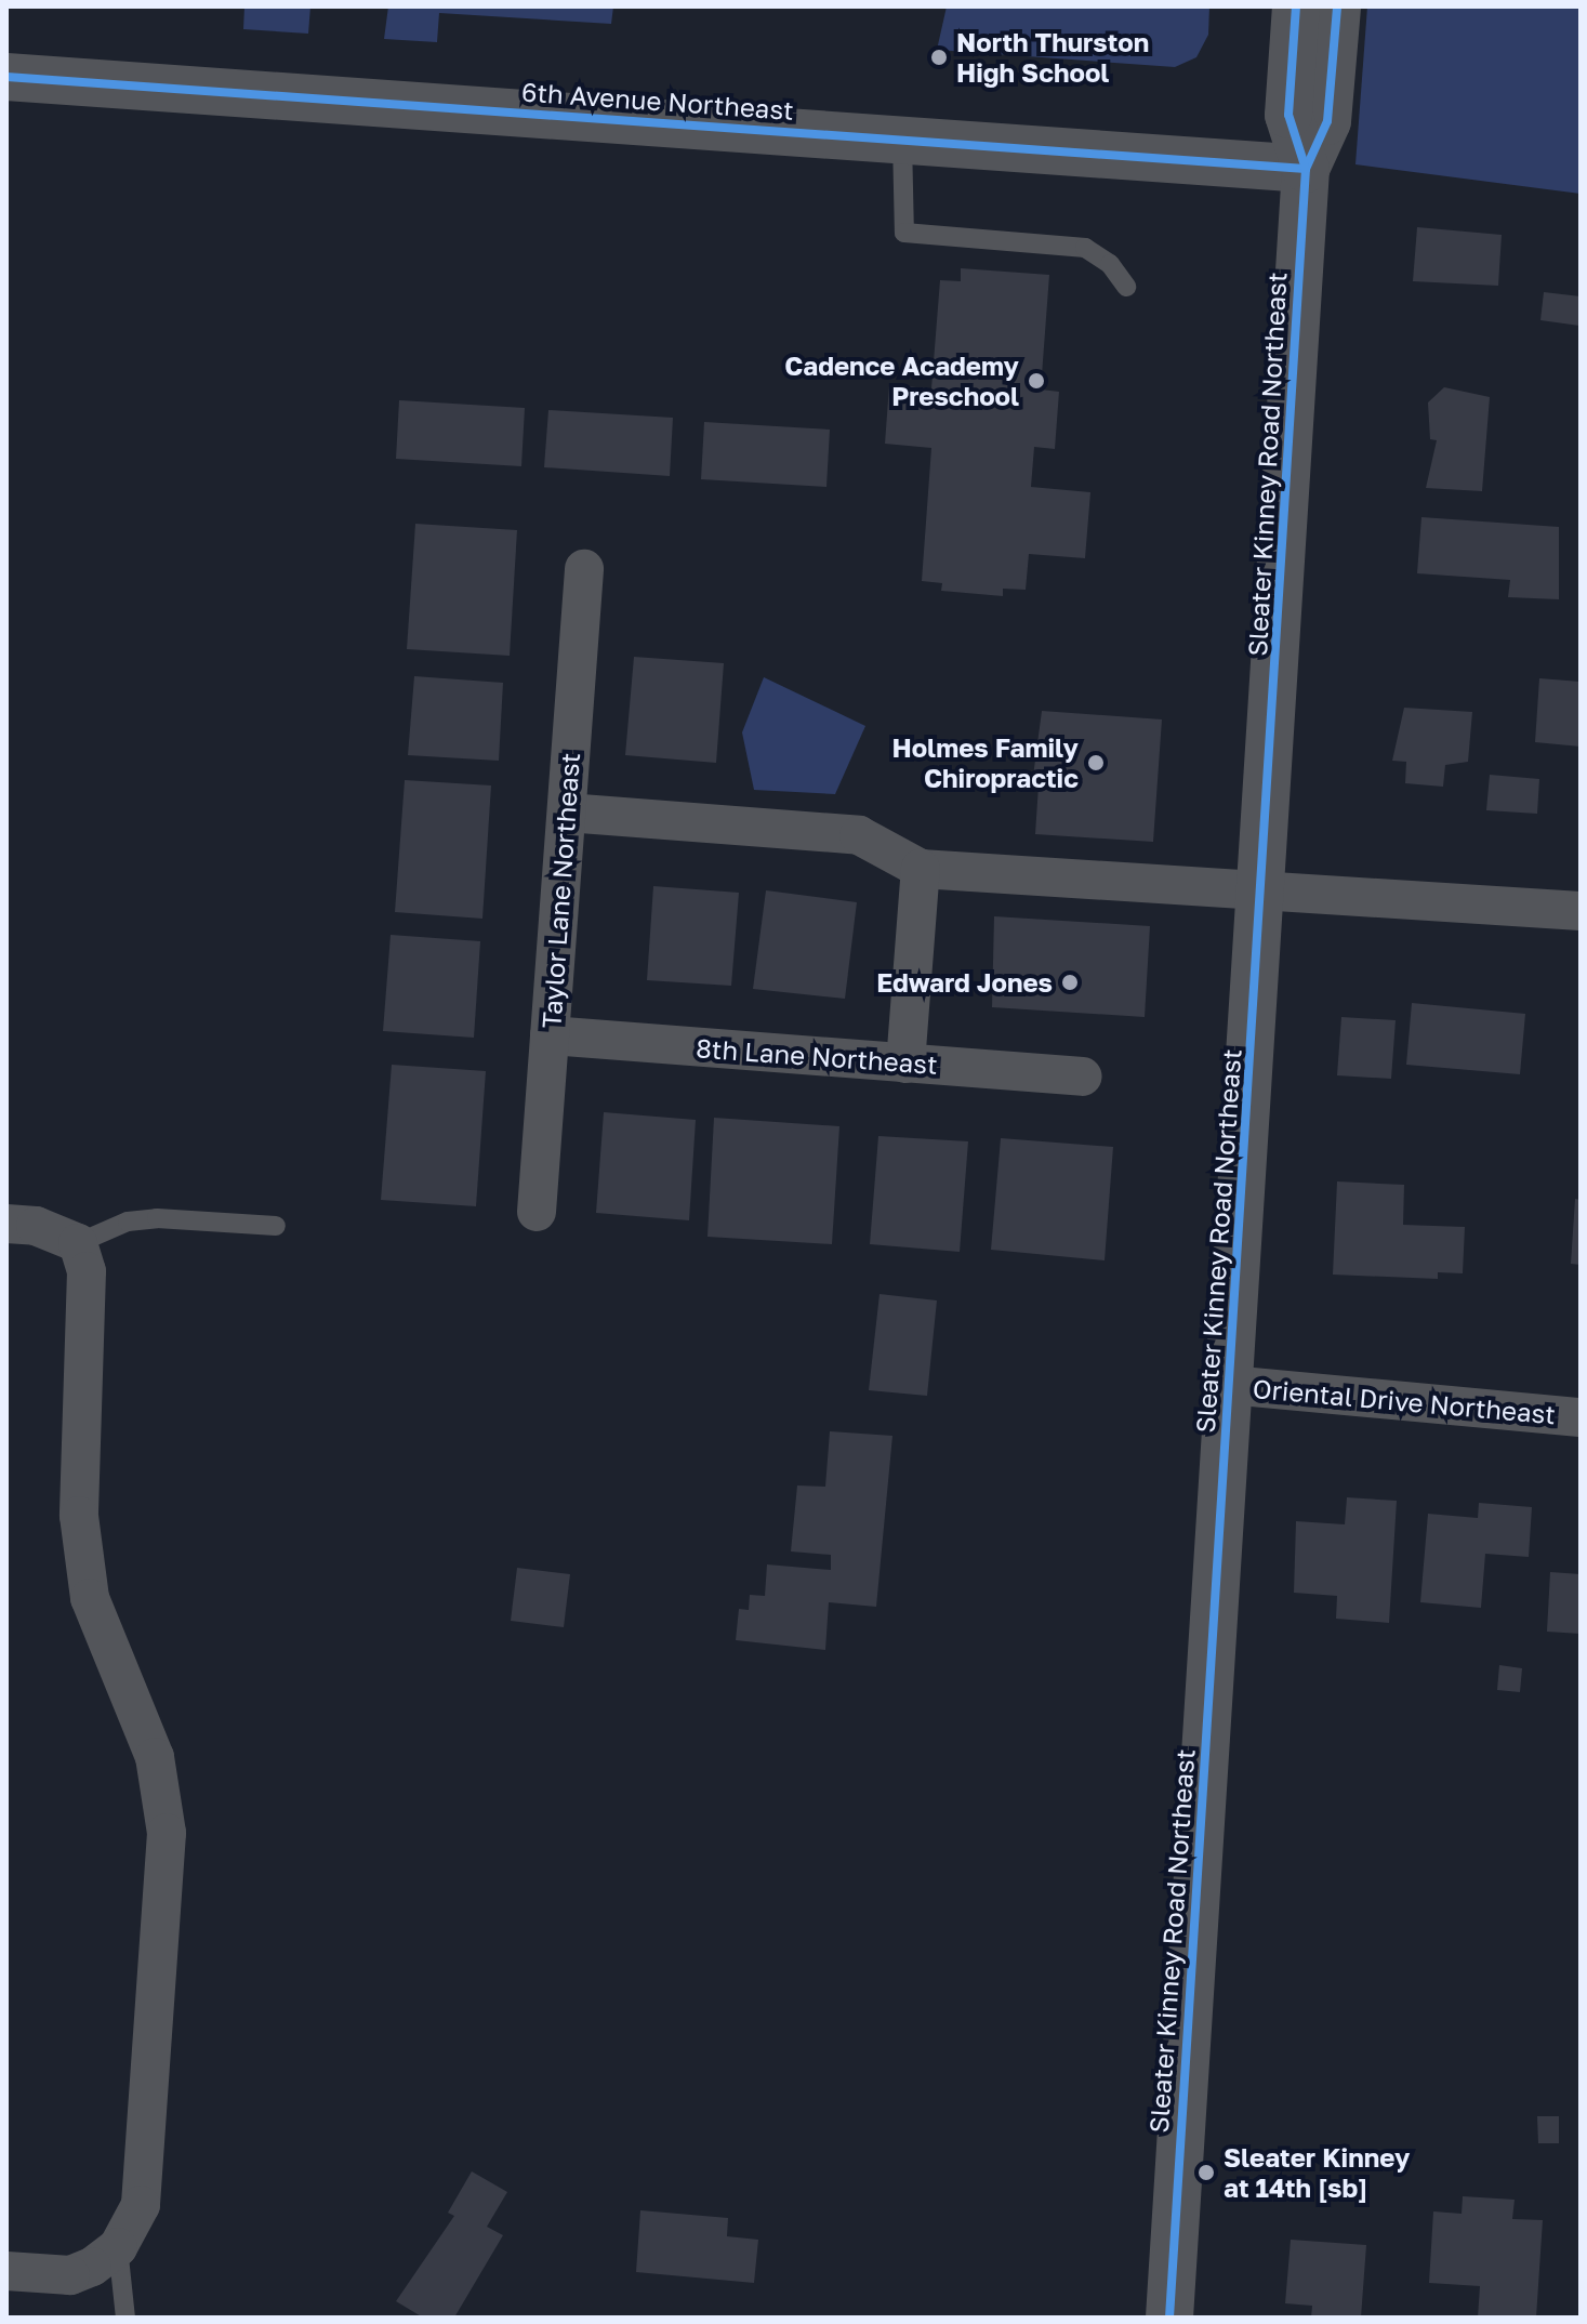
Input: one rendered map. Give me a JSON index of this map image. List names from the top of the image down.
{
  "streets": {
    "street": [
      "6th Avenue Northeast",
      "Sleater Kinney Road Northeast",
      "Taylor Lane Northeast",
      "8th Lane Northeast",
      "Oriental Drive Northeast"
    ]
  },
  "crossings": [
    ["6th Avenue Northeast", "Sleater Kinney Road Northeast"],
    ["Sleater Kinney Road Northeast", "Oriental Drive Northeast"],
    ["Taylor Lane Northeast", "8th Lane Northeast"]
  ],
  "places": [
    "North Thurston High School",
    "Cadence Academy Preschool",
    "Holmes Family Chiropractic",
    "Edward Jones",
    "Sleater Kinney at 14th [sb]"
  ]
}
